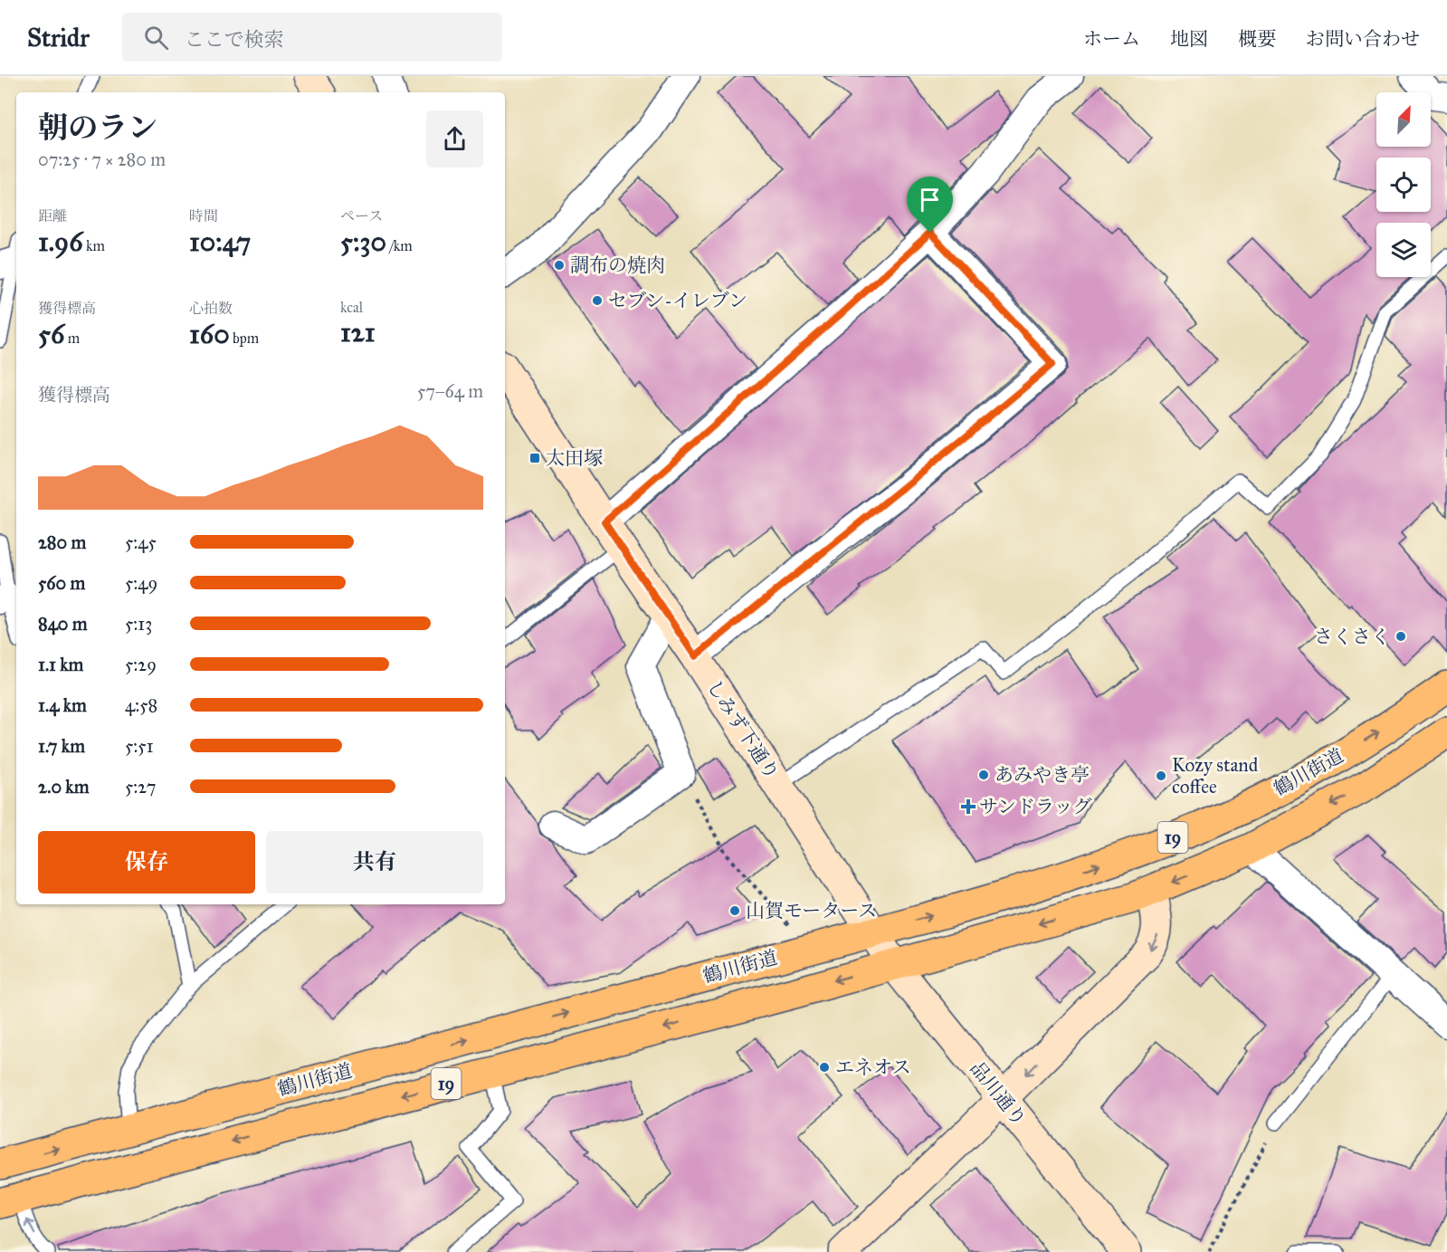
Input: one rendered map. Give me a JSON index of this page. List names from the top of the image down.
{
  "streets": {
    "main road": ["鶴川街道", "19"],
    "street": ["しみず下通り", "品川通り"]
  },
  "crossings": [
    ["しみず下通り", "鶴川街道"],
    ["しみず下通り", "品川通り"],
    ["鶴川街道", "品川通り"]
  ],
  "places": {
    "other": [
      "調布の焼肉",
      "セブン-イレブン",
      "さくさく",
      "あみやき亭",
      "Kozy stand coffee",
      "山賀モータース",
      "エネオス"
    ],
    "transit": ["太田塚"],
    "health": ["サンドラッグ"]
  },
  "north": "top right",
  "page": {
    "header": "Stridr",
    "search": "ここで検索",
    "nav": [
      "ホーム",
      "地図",
      "概要",
      "お問い合わせ"
    ],
    "heading": ["朝のラン", "07:25 · 7 × 280 m"],
    "stats": [
      ["距離", "1.96 km"],
      ["時間", "10:47"],
      ["ペース", "5:30 /km"],
      ["獲得標高", "56 m"],
      ["心拍数", "160 bpm"],
      ["kcal", "121"]
    ],
    "chart": ["獲得標高", "57–64 m"],
    "list": [
      {
        "name": "280 m",
        "note": "5:45"
      },
      {
        "name": "560 m",
        "note": "5:49"
      },
      {
        "name": "840 m",
        "note": "5:13"
      },
      {
        "name": "1.1 km",
        "note": "5:29"
      },
      {
        "name": "1.4 km",
        "note": "4:58"
      },
      {
        "name": "1.7 km",
        "note": "5:51"
      },
      {
        "name": "2.0 km",
        "note": "5:27"
      }
    ],
    "buttons": ["保存", "共有"]
  }
}
